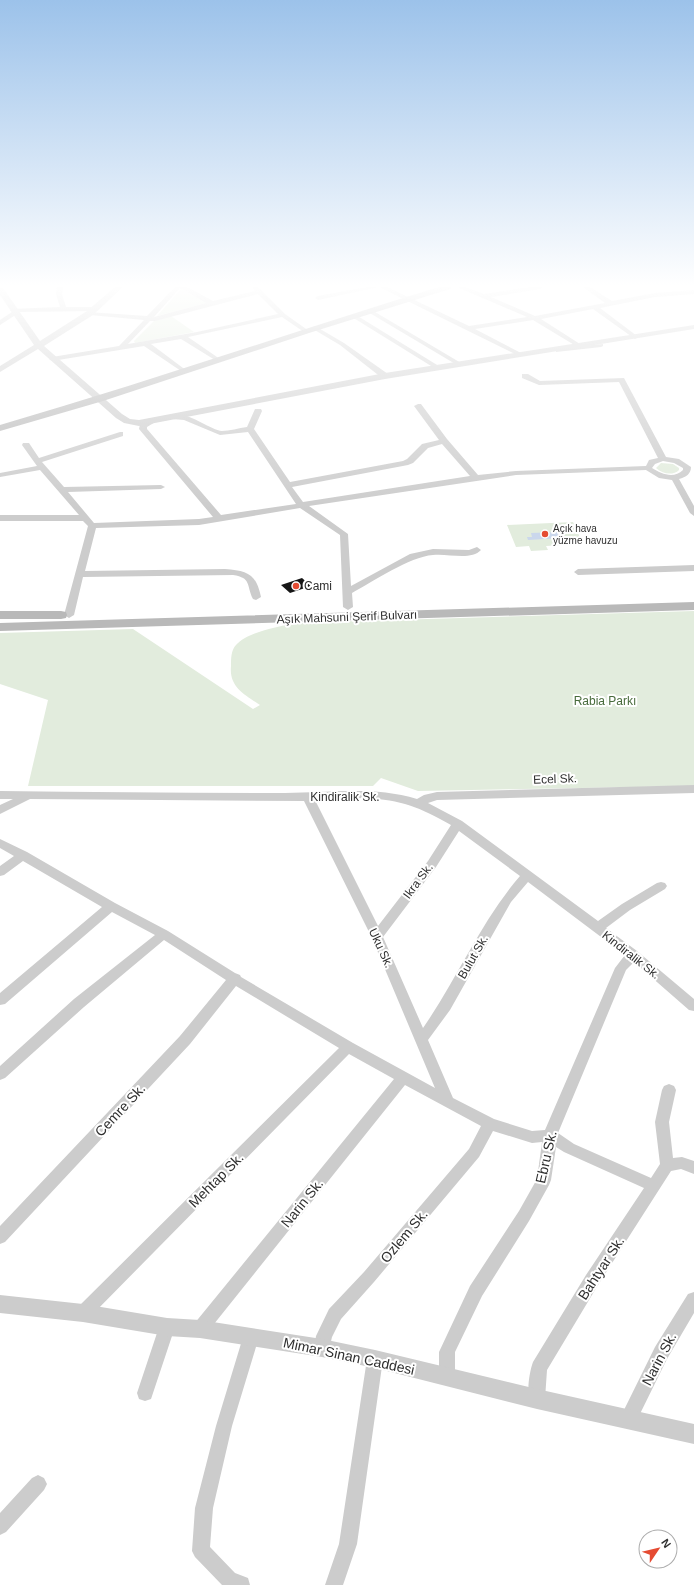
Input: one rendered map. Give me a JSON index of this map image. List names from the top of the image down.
{
  "streets": {
    "main road": ["Aşık Mahsuni Şerif Bulvarı"],
    "street": [
      "Ecel Sk.",
      "Kindiralik Sk.",
      "Ikra Sk.",
      "Uku Sk.",
      "Bulut Sk.",
      "Cemre Sk.",
      "Ebru Sk.",
      "Mehtap Sk.",
      "Narin Sk.",
      "Ozlem Sk.",
      "Bahtyar Sk.",
      "Mimar Sinan Caddesi"
    ]
  },
  "crossings": [
    ["Ecel Sk.", "Kindiralik Sk."],
    ["Kindiralik Sk.", "Ikra Sk."],
    ["Kindiralik Sk.", "Uku Sk."],
    ["Kindiralik Sk.", "Bulut Sk."],
    ["Kindiralik Sk.", "Ebru Sk."],
    ["Ikra Sk.", "Uku Sk."],
    ["Uku Sk.", "Bulut Sk."],
    ["Ebru Sk.", "Mimar Sinan Caddesi"],
    ["Mehtap Sk.", "Mimar Sinan Caddesi"],
    ["Narin Sk.", "Mimar Sinan Caddesi"],
    ["Ozlem Sk.", "Mimar Sinan Caddesi"],
    ["Bahtyar Sk.", "Mimar Sinan Caddesi"]
  ],
  "parks": ["Rabia Parkı"],
  "places": ["Açık hava yüzme havuzu", "Cami"],
  "north": "top right"
}
